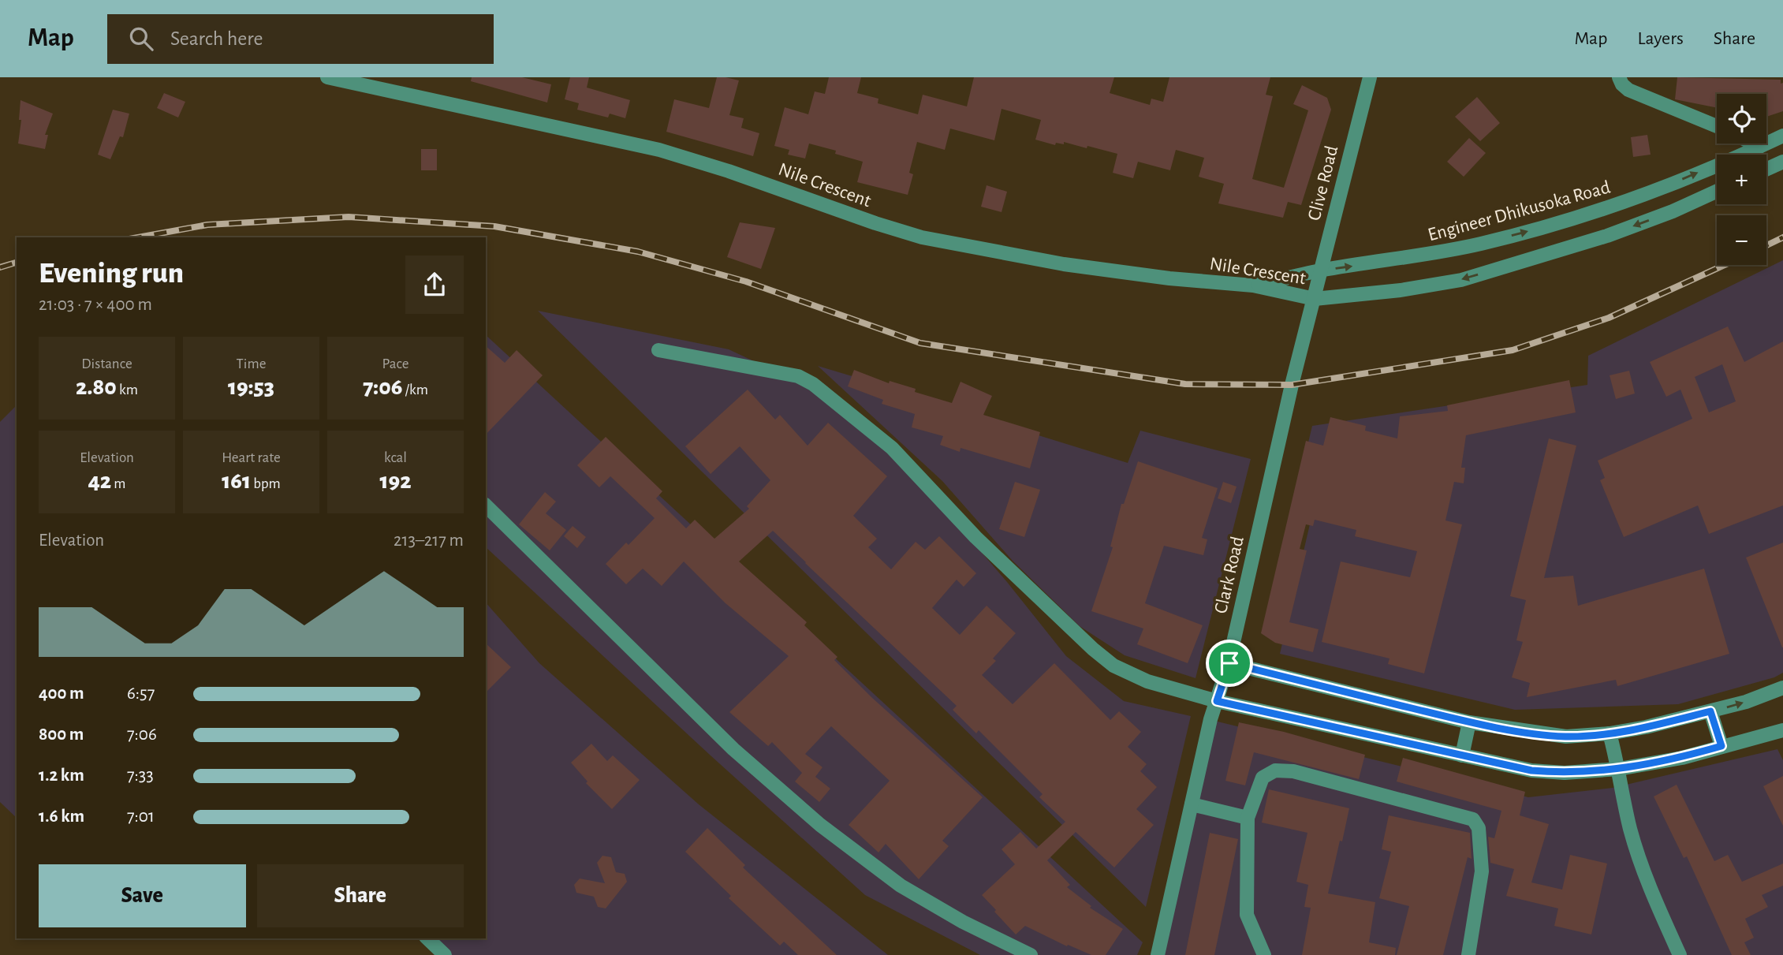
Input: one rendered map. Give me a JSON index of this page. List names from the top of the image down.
{
  "streets": {
    "street": [
      "Clive Road",
      "Nile Crescent",
      "Engineer Dhikusoka Road",
      "Clark Road"
    ]
  },
  "crossings": [
    ["Clive Road", "Nile Crescent"],
    ["Clive Road", "Engineer Dhikusoka Road"],
    ["Clive Road", "Clark Road"],
    ["Nile Crescent", "Engineer Dhikusoka Road"],
    ["Nile Crescent", "Clark Road"]
  ],
  "page": {
    "header": "Map",
    "search": "Search here",
    "nav": ["Map", "Layers", "Share"],
    "map_buttons": ["+", "−"],
    "heading": ["Evening run", "21:03 · 7 × 400 m"],
    "stats": [
      ["Distance", "2.80 km"],
      ["Time", "19:53"],
      ["Pace", "7:06 /km"],
      ["Elevation", "42 m"],
      ["Heart rate", "161 bpm"],
      ["kcal", "192"]
    ],
    "chart": ["Elevation", "213–217 m"],
    "list": [
      {
        "name": "400 m",
        "note": "6:57"
      },
      {
        "name": "800 m",
        "note": "7:06"
      },
      {
        "name": "1.2 km",
        "note": "7:33"
      },
      {
        "name": "1.6 km",
        "note": "7:01"
      }
    ],
    "buttons": ["Save", "Share"]
  }
}
